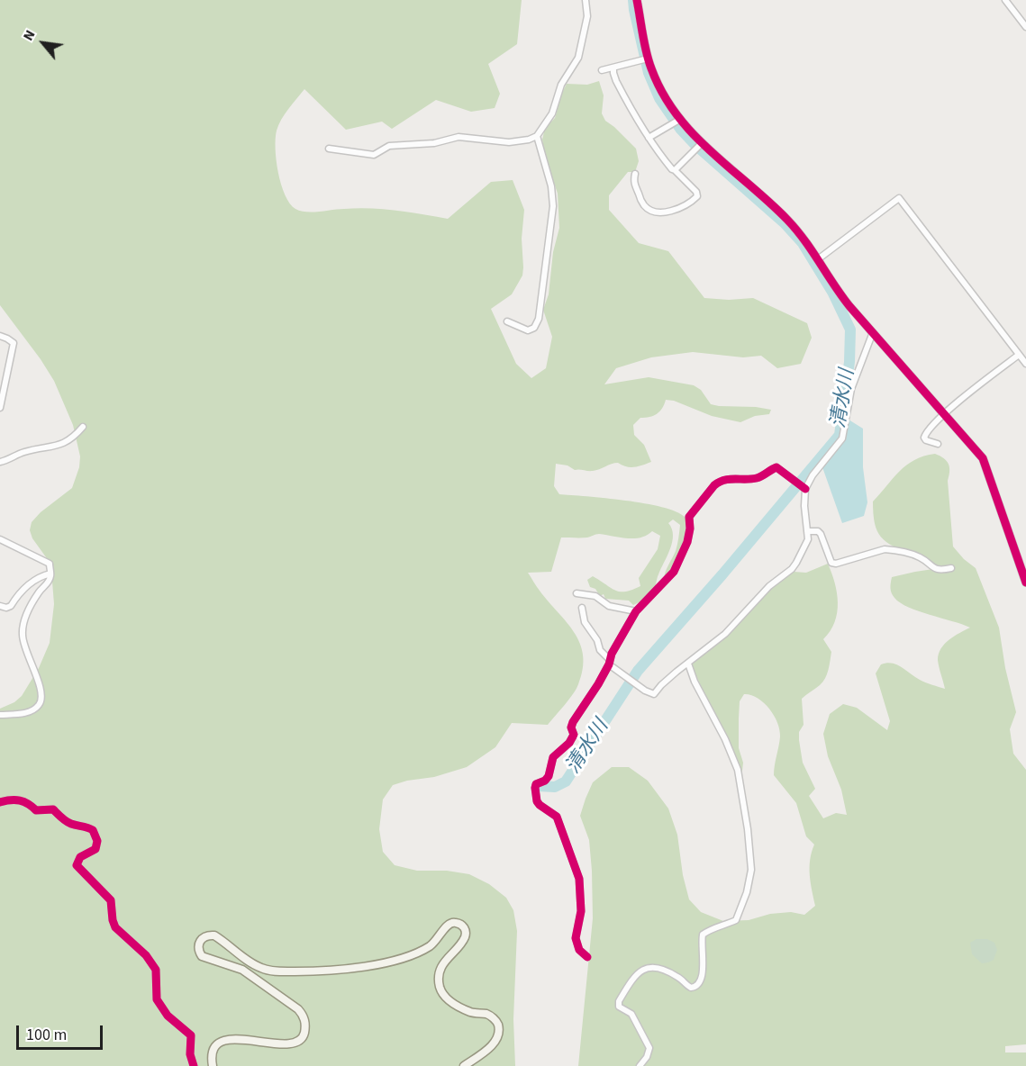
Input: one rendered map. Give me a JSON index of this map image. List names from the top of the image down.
{
  "water": ["清水川"],
  "scale_bar": "100 m",
  "north": "top left"
}
